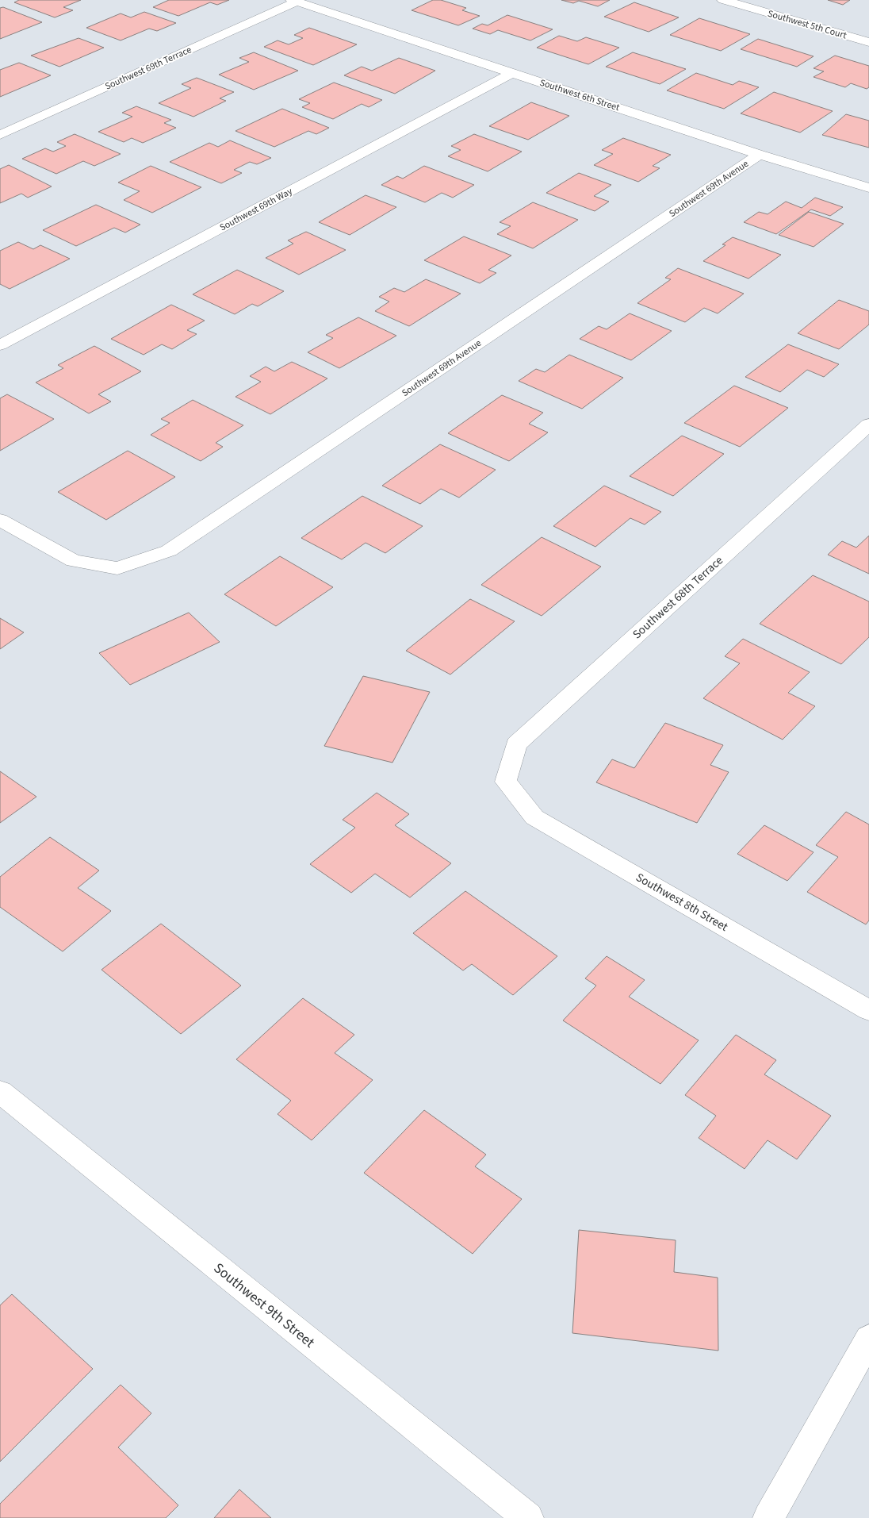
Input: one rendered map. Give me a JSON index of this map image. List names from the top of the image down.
{
  "streets": {
    "street": [
      "Southwest 5th Court",
      "Southwest 69th Terrace",
      "Southwest 6th Street",
      "Southwest 69th Avenue",
      "Southwest 69th Way",
      "Southwest 68th Terrace",
      "Southwest 8th Street",
      "Southwest 9th Street"
    ]
  },
  "crossings": [
    ["Southwest 69th Terrace", "Southwest 6th Street"],
    ["Southwest 6th Street", "Southwest 69th Avenue"],
    ["Southwest 6th Street", "Southwest 69th Way"],
    ["Southwest 68th Terrace", "Southwest 8th Street"]
  ]
}
